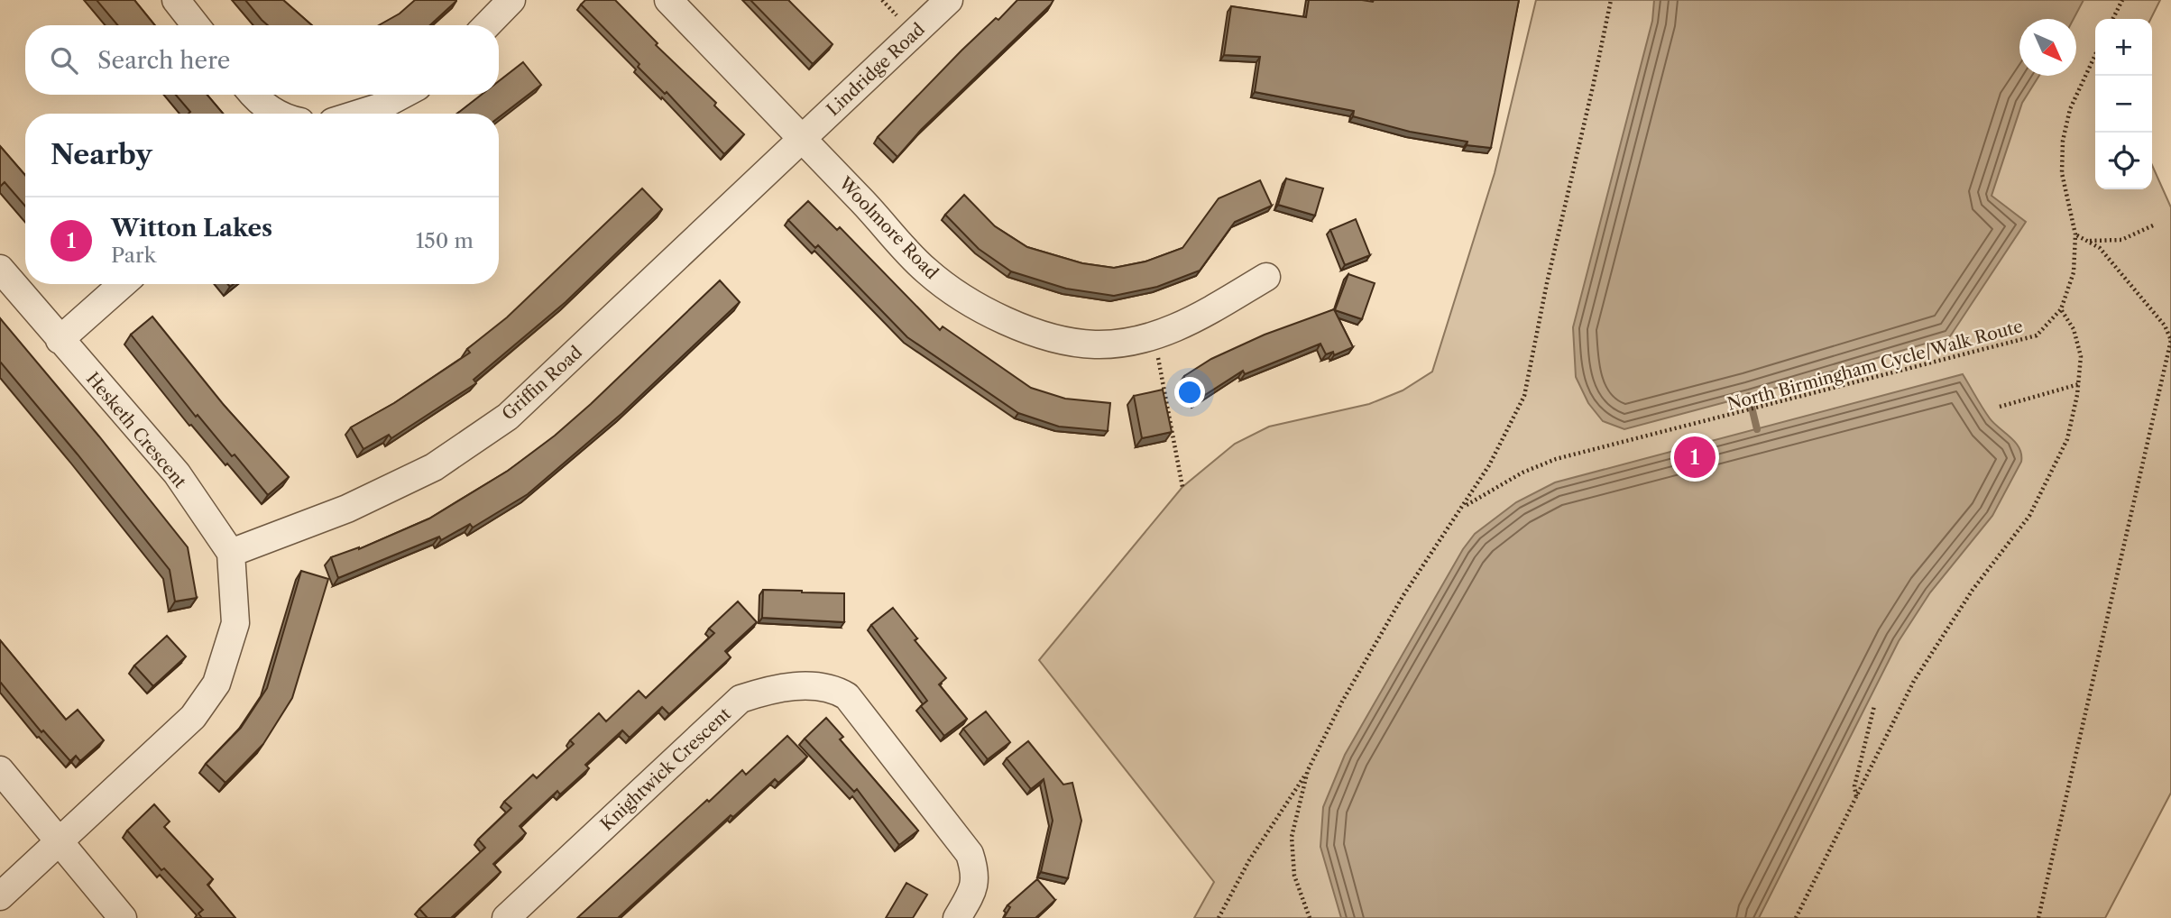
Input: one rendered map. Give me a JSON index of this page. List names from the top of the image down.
{
  "streets": {
    "street": [
      "Lindridge Road",
      "Woolmore Road",
      "Griffin Road",
      "Hesketh Crescent",
      "Knightwick Crescent"
    ],
    "path": ["North Birmingham Cycle/Walk Route"]
  },
  "crossings": [
    ["Lindridge Road", "Woolmore Road"],
    ["Lindridge Road", "Griffin Road"],
    ["Woolmore Road", "Griffin Road"],
    ["Griffin Road", "Hesketh Crescent"]
  ],
  "north": "bottom right",
  "page": {
    "map_buttons": ["+", "−"],
    "search": "Search here",
    "heading": "Nearby",
    "list": [
      {
        "mark": "1",
        "name": "Witton Lakes",
        "note": "Park",
        "value": "150 m"
      }
    ],
    "pins": "1"
  }
}
